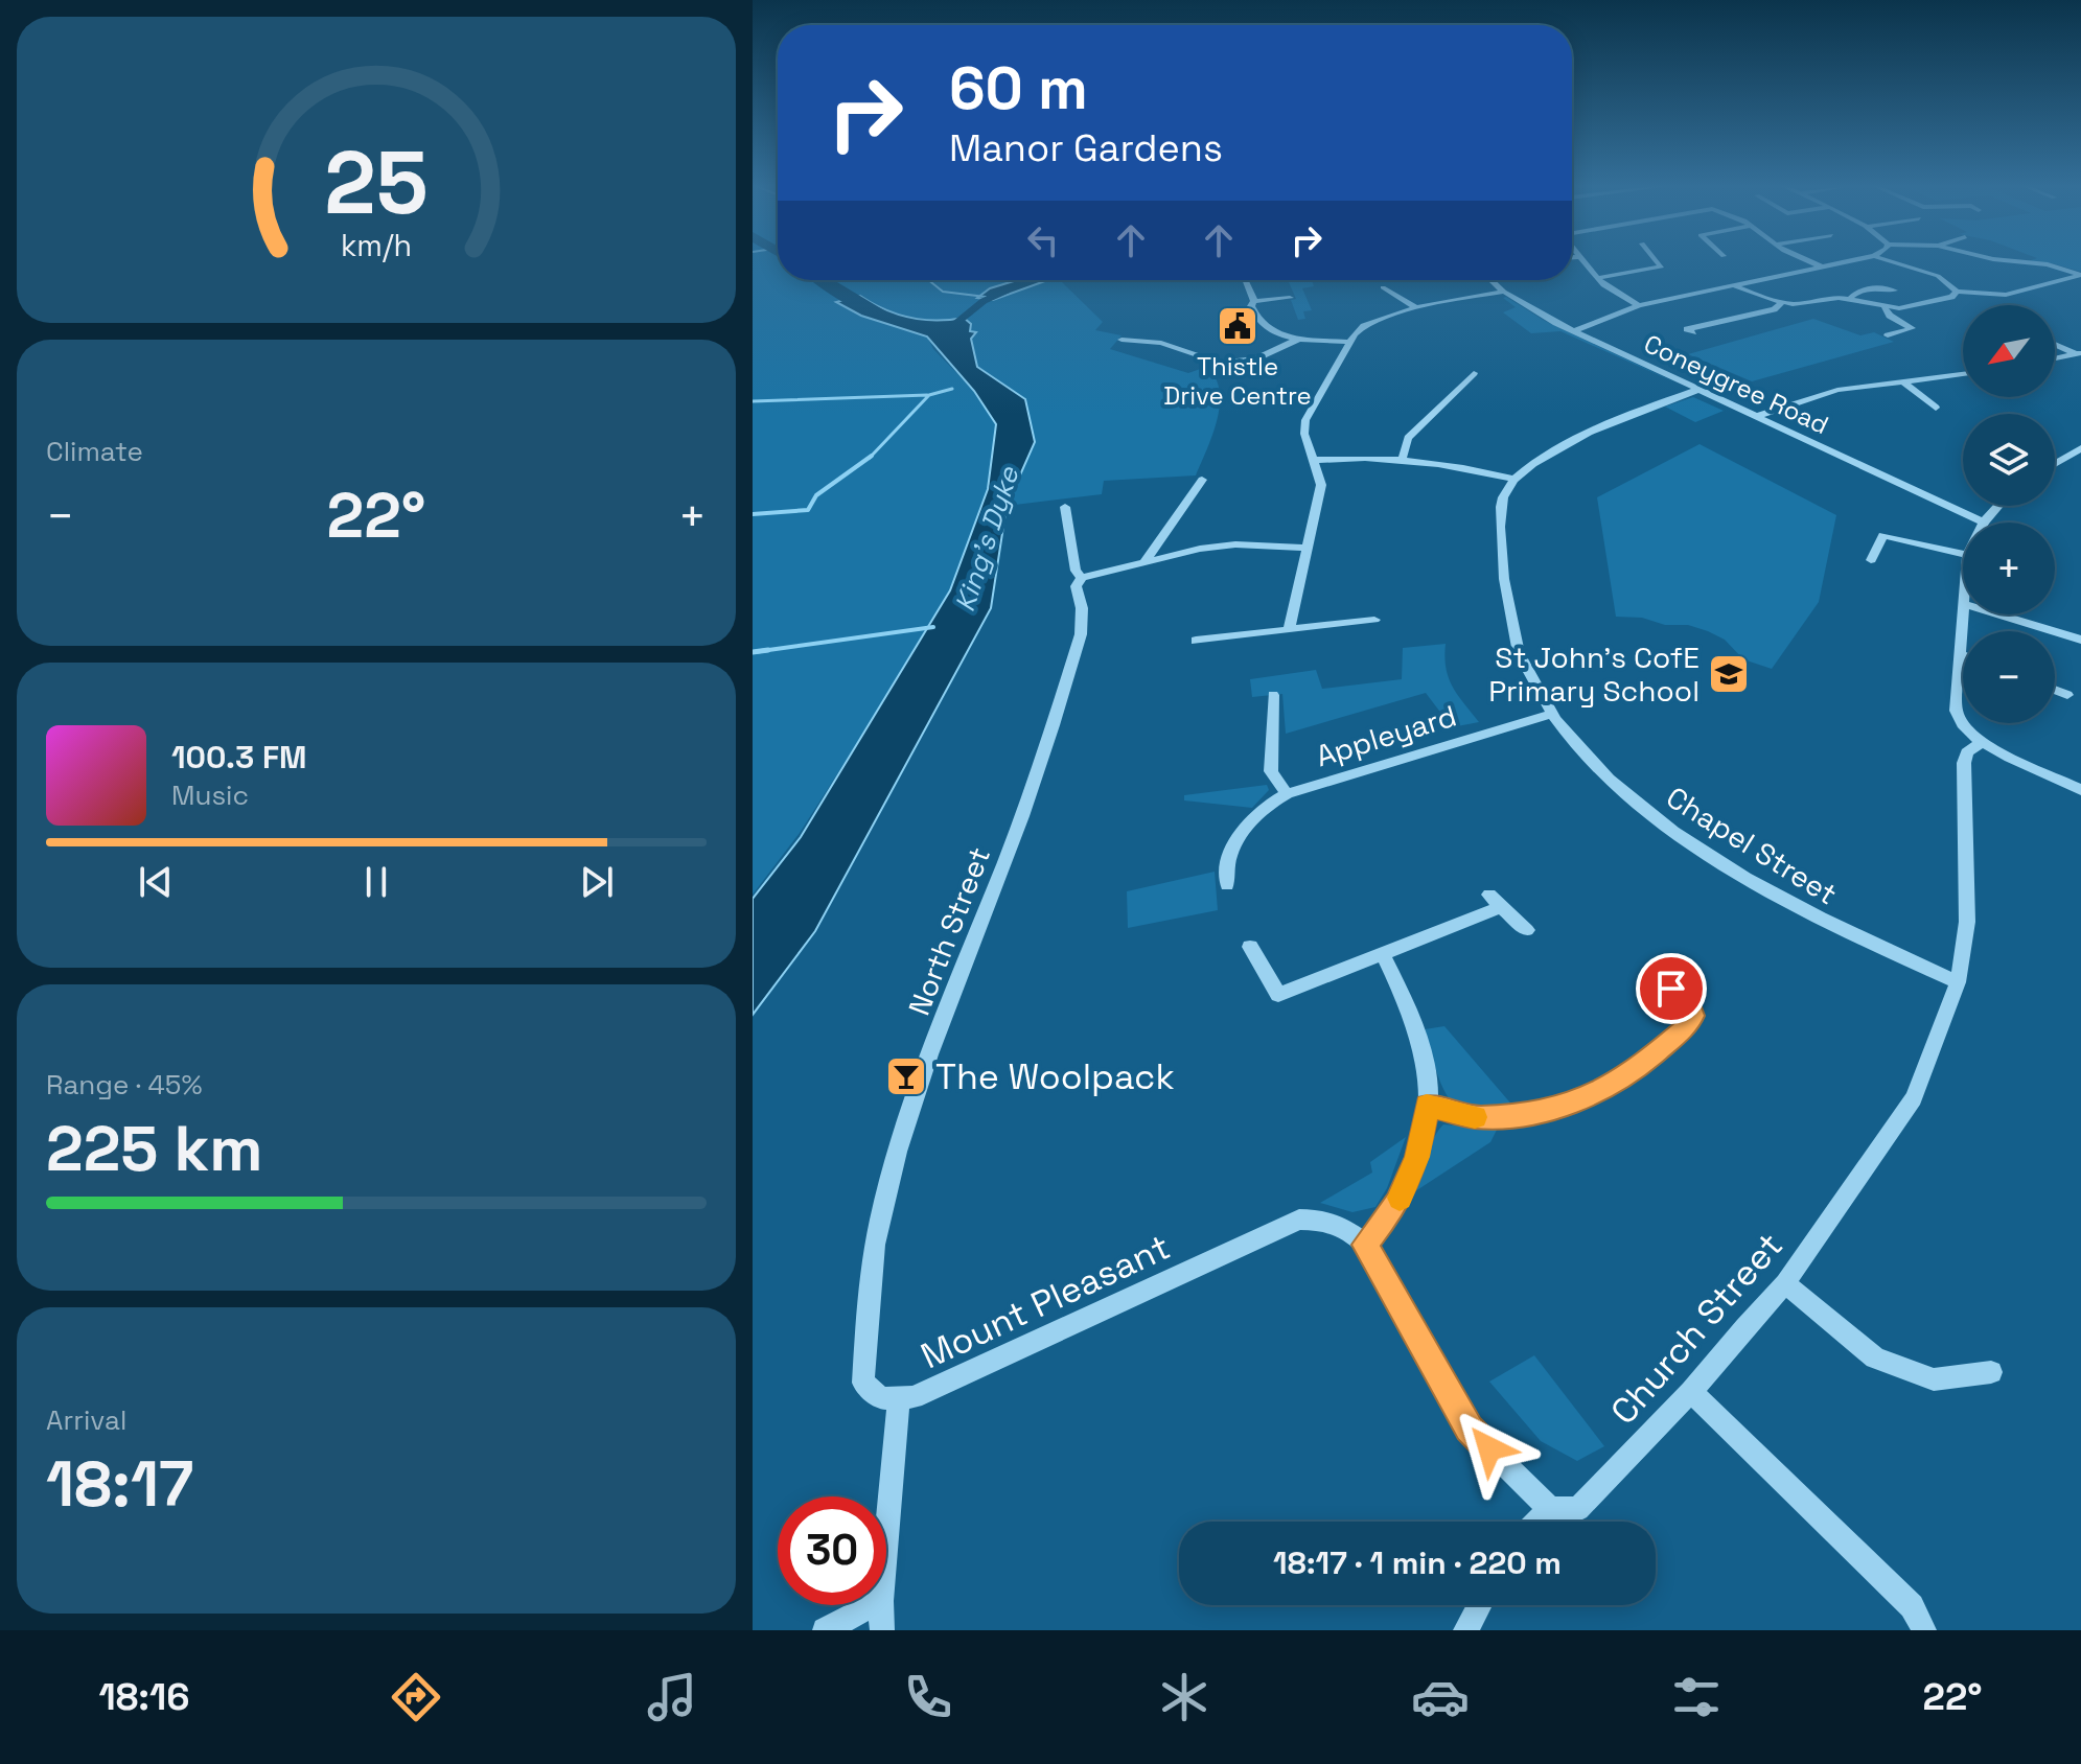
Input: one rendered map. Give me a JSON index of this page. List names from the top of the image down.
{
  "streets": {
    "street": [
      "Coneygree Road",
      "Appleyard",
      "Chapel Street",
      "North Street",
      "Mount Pleasant",
      "Church Street"
    ]
  },
  "crossings": [
    ["Appleyard", "Chapel Street"],
    ["Chapel Street", "Church Street"],
    ["North Street", "Mount Pleasant"]
  ],
  "water": ["King's Dyke"],
  "places": {
    "public building": ["Thistle Drive Centre"],
    "school or university": ["St John's CofE Primary School"],
    "bar": ["The Woolpack"]
  },
  "north": "bottom left",
  "page": {
    "turn": ["60 m", "Manor Gardens"],
    "map_buttons": ["+", "−"],
    "tile": [
      "Climate",
      ["Range · 45%", "225 km"],
      ["Arrival", "18:17"]
    ],
    "heat": ["−", "22°", "+"],
    "song": ["100.3 FM", "Music"],
    "limit": "30",
    "trip": "18:17 · 1 min · 220 m",
    "tabs": ["18:16", "22°"],
    "gauge": ["25", "km/h"]
  }
}
